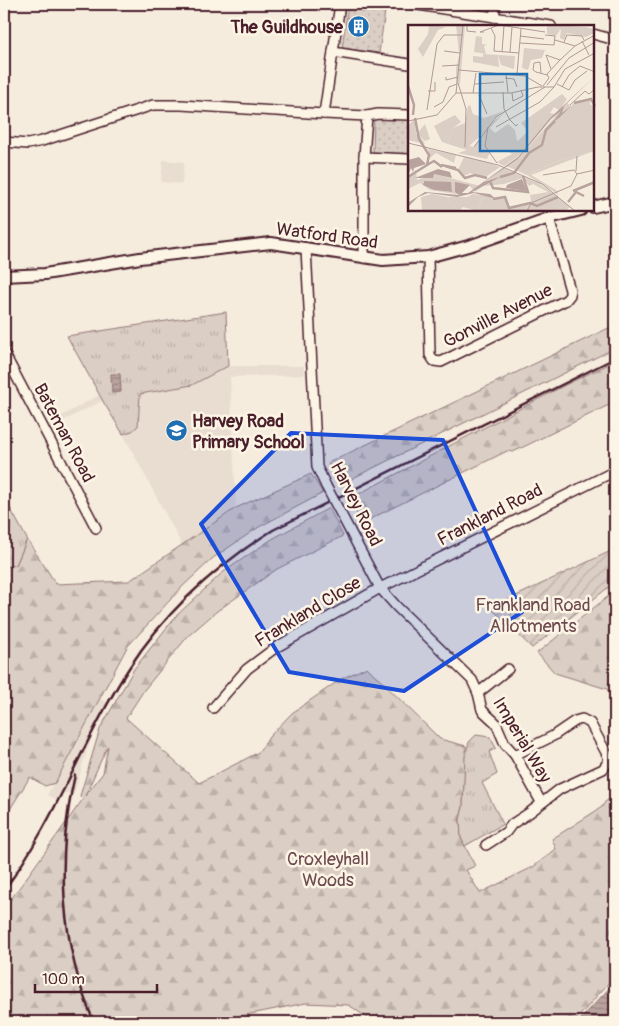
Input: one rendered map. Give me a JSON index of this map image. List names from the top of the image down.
{
  "streets": {
    "main road": ["Watford Road"],
    "street": [
      "Gonville Avenue",
      "Bateman Road",
      "Harvey Road",
      "Frankland Road",
      "Frankland Close",
      "Imperial Way"
    ]
  },
  "crossings": [
    ["Watford Road", "Gonville Avenue"],
    ["Watford Road", "Harvey Road"],
    ["Harvey Road", "Frankland Road"],
    ["Harvey Road", "Frankland Close"],
    ["Harvey Road", "Imperial Way"],
    ["Frankland Road", "Frankland Close"]
  ],
  "parks": ["Frankland Road Allotments", "Croxleyhall Woods"],
  "places": {
    "building": ["The Guildhouse"],
    "school or university": ["Harvey Road Primary School"]
  },
  "scale_bar": "100 m"
}
